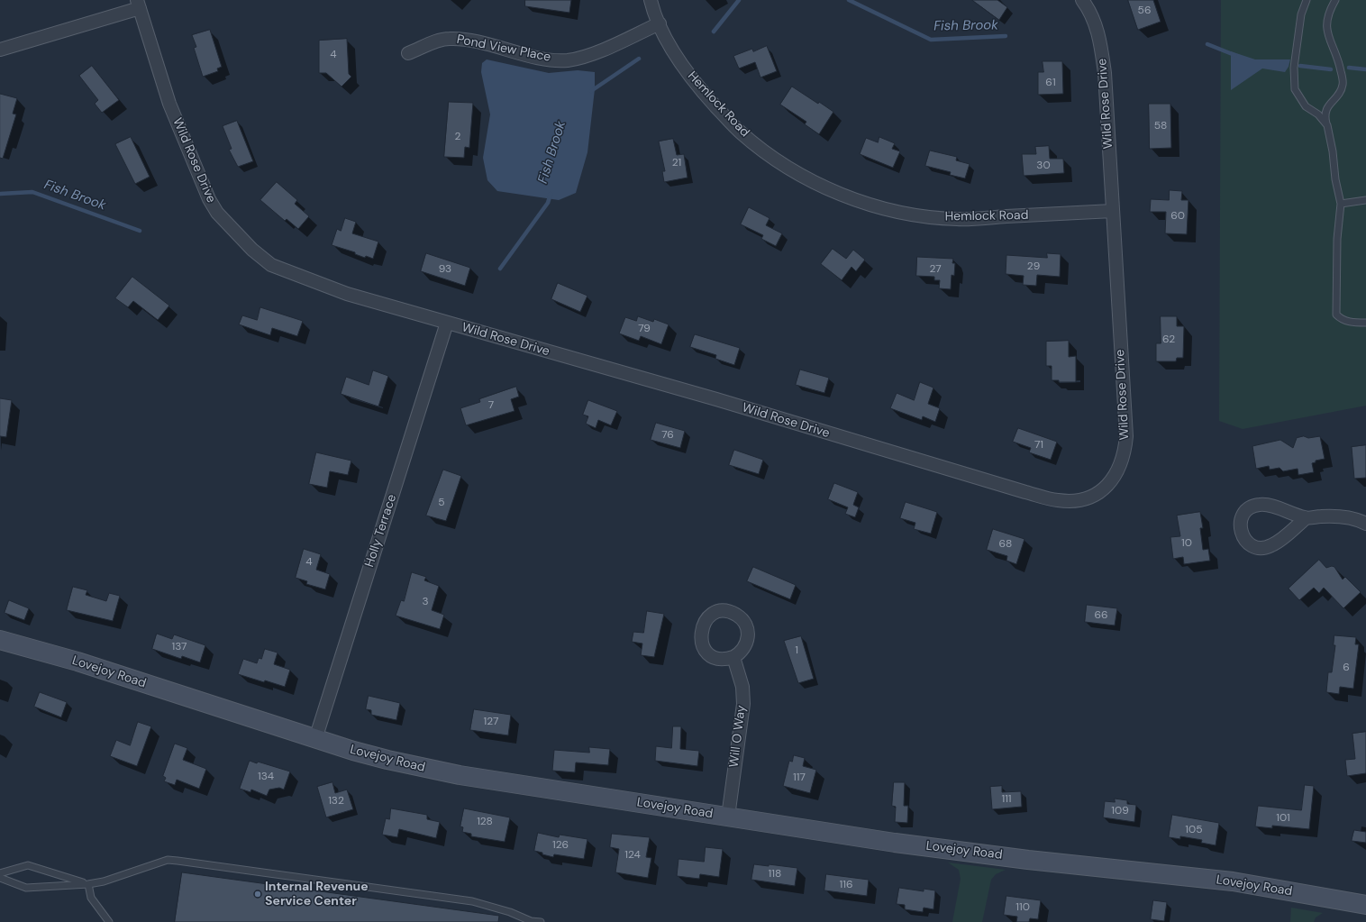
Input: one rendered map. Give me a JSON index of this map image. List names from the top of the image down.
{
  "streets": {
    "main road": ["Lovejoy Road"],
    "street": [
      "Pond View Place",
      "Wild Rose Drive",
      "Hemlock Road",
      "Holly Terrace",
      "Will O Way"
    ]
  },
  "crossings": [
    ["Pond View Place", "Hemlock Road"],
    ["Wild Rose Drive", "Hemlock Road"],
    ["Wild Rose Drive", "Holly Terrace"],
    ["Holly Terrace", "Lovejoy Road"],
    ["Lovejoy Road", "Will O Way"]
  ],
  "water": ["Fish Brook"],
  "places": ["Internal Revenue Service Center"],
  "house_numbers": [
    "56",
    "4",
    "61",
    "58",
    "2",
    "21",
    "30",
    "60",
    "29",
    "93",
    "27",
    "79",
    "62",
    "7",
    "76",
    "71",
    "5",
    "10",
    "68",
    "4",
    "3",
    "66",
    "137",
    "1",
    "6",
    "127",
    "134",
    "117",
    "111",
    "132",
    "109",
    "101",
    "128",
    "105",
    "126",
    "124",
    "118",
    "116",
    "110"
  ]
}
